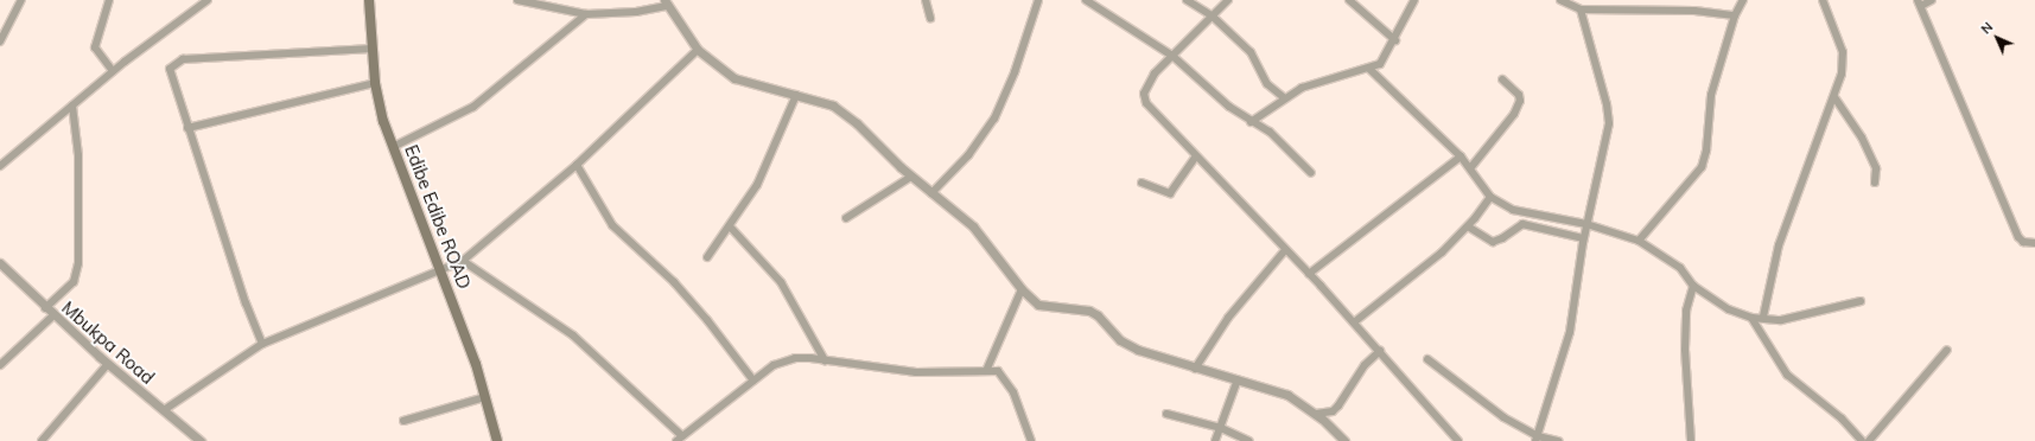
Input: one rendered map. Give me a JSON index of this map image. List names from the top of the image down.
{
  "streets": {
    "main road": ["Edibe Edibe ROAD"],
    "street": ["Mbukpa Road"]
  },
  "north": "top left"
}
